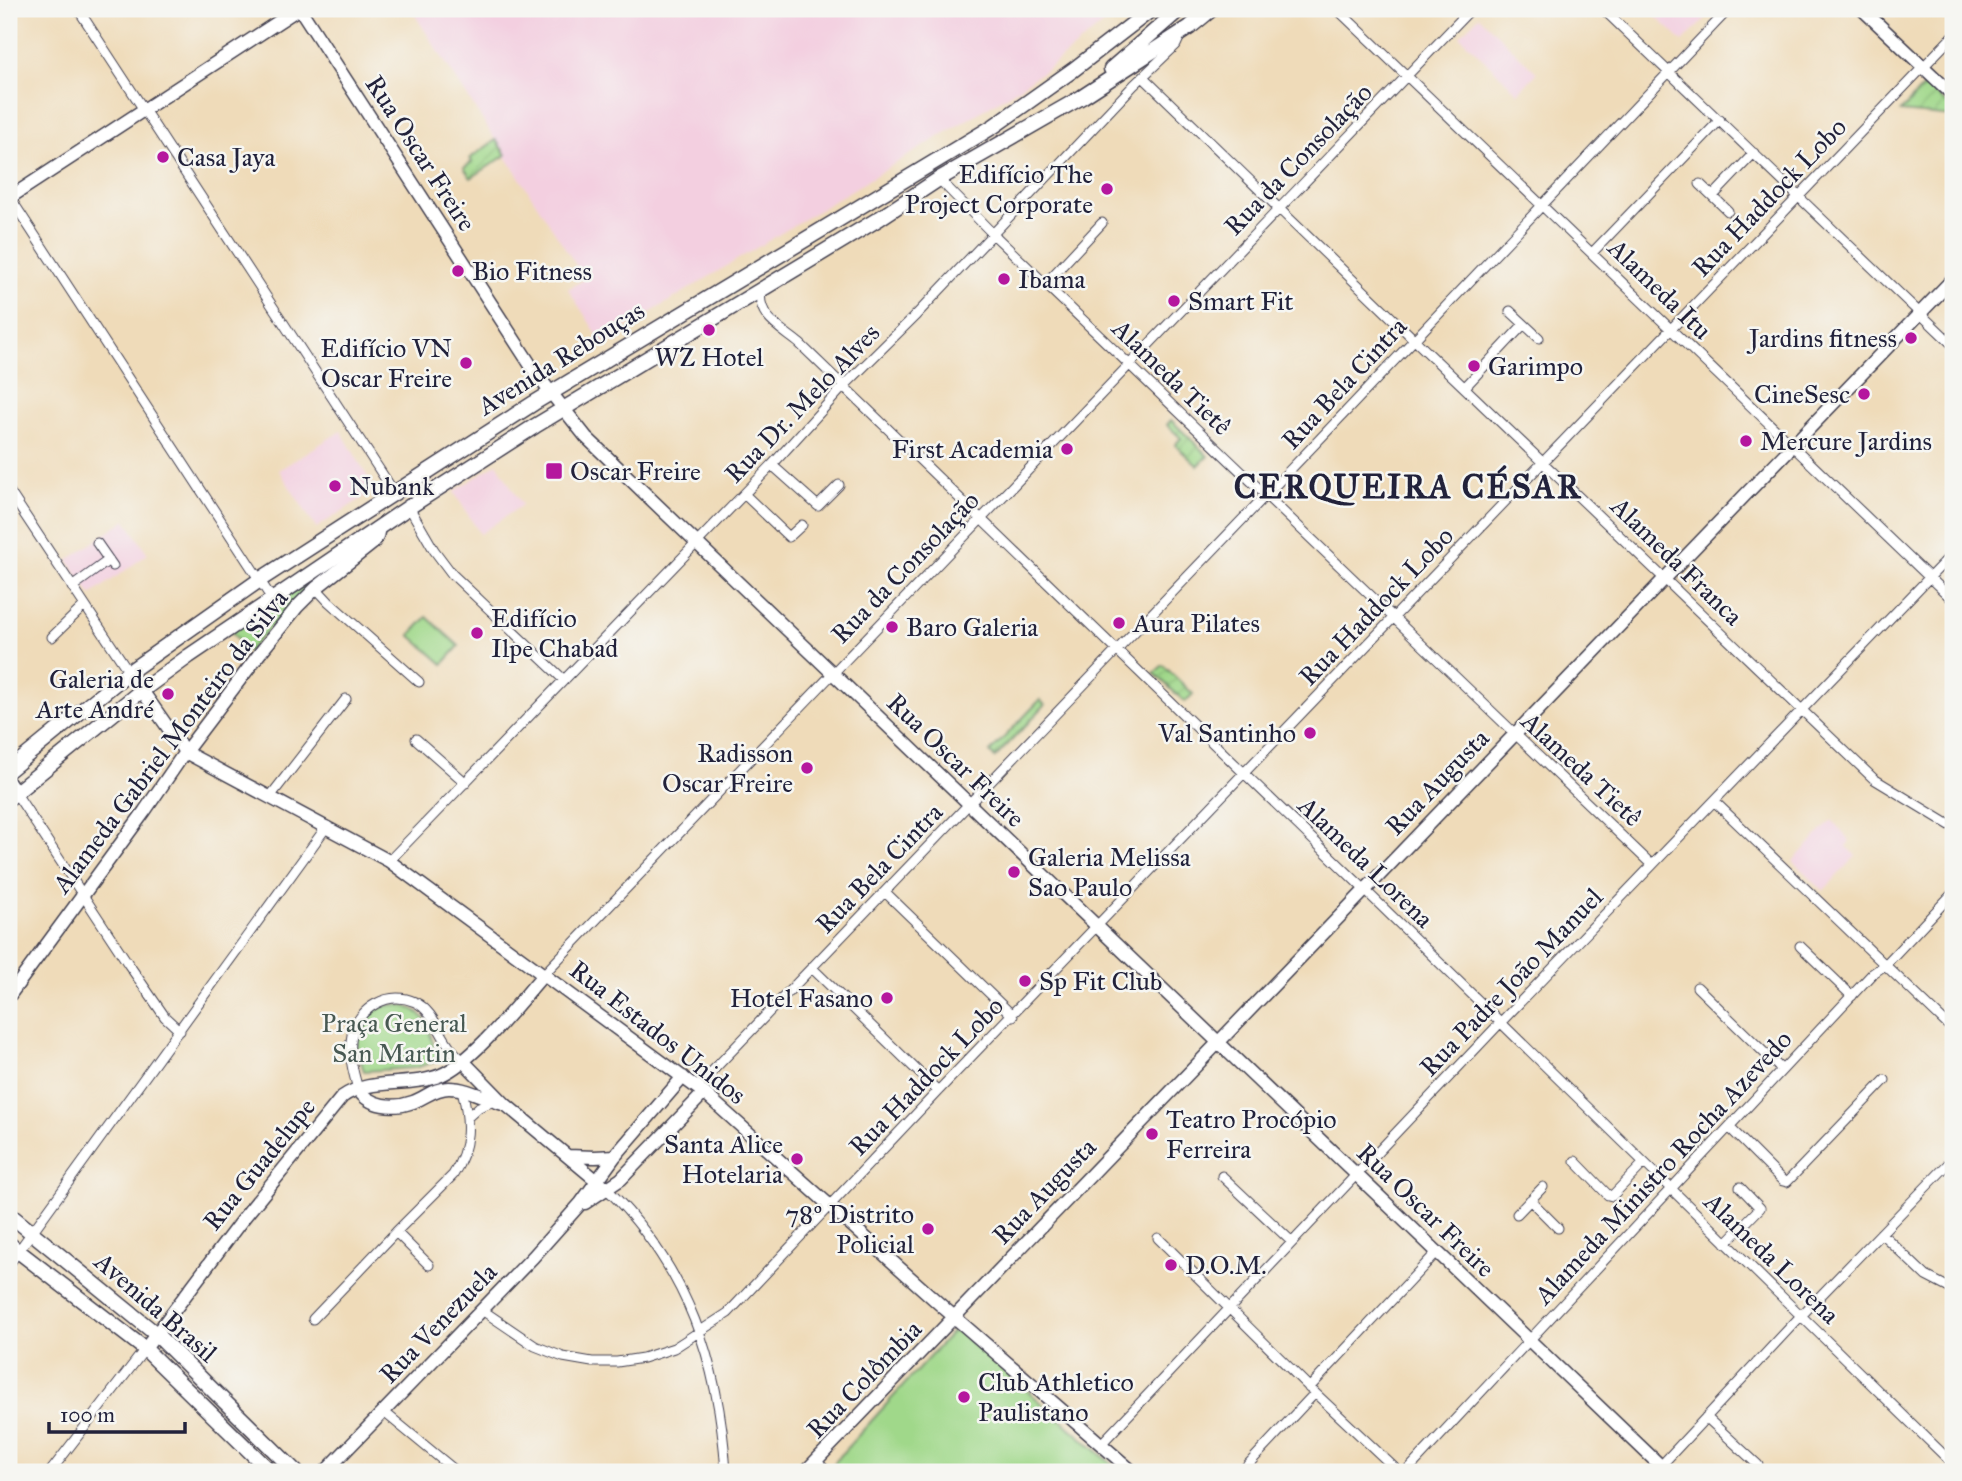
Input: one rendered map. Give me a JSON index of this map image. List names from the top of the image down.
{
  "streets": {
    "main road": ["Avenida Rebouças", "Avenida Brasil"],
    "street": [
      "Rua Oscar Freire",
      "Rua da Consolação",
      "Rua Haddock Lobo",
      "Alameda Itu",
      "Alameda Tietê",
      "Rua Bela Cintra",
      "Rua Dr. Melo Alves",
      "Alameda Franca",
      "Alameda Gabriel Monteiro da Silva",
      "Rua Augusta",
      "Alameda Lorena",
      "Rua Padre João Manuel",
      "Rua Estados Unidos",
      "Rua Guadelupe",
      "Alameda Ministro Rocha Azevedo",
      "Rua Venezuela",
      "Rua Colômbia"
    ]
  },
  "crossings": [
    ["Rua Oscar Freire", "Rua da Consolação"],
    ["Rua Oscar Freire", "Rua Haddock Lobo"],
    ["Rua Oscar Freire", "Avenida Rebouças"],
    ["Rua Oscar Freire", "Rua Bela Cintra"],
    ["Rua Oscar Freire", "Rua Dr. Melo Alves"],
    ["Rua Oscar Freire", "Rua Augusta"],
    ["Rua Oscar Freire", "Rua Padre João Manuel"],
    ["Rua Oscar Freire", "Alameda Ministro Rocha Azevedo"],
    ["Rua da Consolação", "Alameda Itu"],
    ["Rua da Consolação", "Alameda Tietê"],
    ["Rua da Consolação", "Alameda Franca"],
    ["Rua da Consolação", "Alameda Lorena"],
    ["Rua da Consolação", "Rua Estados Unidos"],
    ["Rua Haddock Lobo", "Alameda Itu"],
    ["Rua Haddock Lobo", "Alameda Tietê"],
    ["Rua Haddock Lobo", "Alameda Franca"],
    ["Rua Haddock Lobo", "Alameda Lorena"],
    ["Rua Haddock Lobo", "Rua Estados Unidos"],
    ["Rua Haddock Lobo", "Rua Venezuela"],
    ["Alameda Itu", "Rua Bela Cintra"],
    ["Alameda Itu", "Rua Augusta"],
    ["Alameda Itu", "Rua Padre João Manuel"],
    ["Avenida Rebouças", "Alameda Tietê"],
    ["Avenida Rebouças", "Rua Dr. Melo Alves"],
    ["Avenida Rebouças", "Alameda Gabriel Monteiro da Silva"],
    ["Avenida Rebouças", "Alameda Lorena"],
    ["Avenida Rebouças", "Rua Estados Unidos"],
    ["Alameda Tietê", "Rua Bela Cintra"],
    ["Alameda Tietê", "Rua Dr. Melo Alves"],
    ["Alameda Tietê", "Rua Augusta"],
    ["Alameda Tietê", "Rua Padre João Manuel"],
    ["Rua Bela Cintra", "Alameda Franca"],
    ["Rua Bela Cintra", "Alameda Lorena"],
    ["Rua Bela Cintra", "Rua Estados Unidos"],
    ["Rua Bela Cintra", "Rua Venezuela"],
    ["Rua Dr. Melo Alves", "Alameda Franca"],
    ["Rua Dr. Melo Alves", "Alameda Lorena"],
    ["Rua Dr. Melo Alves", "Rua Estados Unidos"],
    ["Alameda Franca", "Rua Augusta"],
    ["Alameda Franca", "Rua Padre João Manuel"],
    ["Alameda Gabriel Monteiro da Silva", "Rua Estados Unidos"],
    ["Rua Augusta", "Alameda Lorena"],
    ["Rua Augusta", "Rua Estados Unidos"],
    ["Rua Augusta", "Rua Colômbia"],
    ["Alameda Lorena", "Rua Padre João Manuel"],
    ["Alameda Lorena", "Alameda Ministro Rocha Azevedo"],
    ["Rua Padre João Manuel", "Rua Estados Unidos"],
    ["Rua Estados Unidos", "Rua Venezuela"],
    ["Rua Estados Unidos", "Rua Colômbia"],
    ["Rua Guadelupe", "Avenida Brasil"]
  ],
  "districts": ["CERQUEIRA CÉSAR"],
  "parks": ["Praça General San Martin"],
  "places": {
    "other": [
      "Casa Jaya",
      "Edifício The Project Corporate",
      "Bio Fitness",
      "Ibama",
      "Smart Fit",
      "WZ Hotel",
      "Jardins fitness",
      "Edifício VN Oscar Freire",
      "Garimpo",
      "CineSesc",
      "Mercure Jardins",
      "First Academia",
      "Nubank",
      "Aura Pilates",
      "Baro Galeria",
      "Edifício Ilpe Chabad",
      "Galeria de Arte André",
      "Val Santinho",
      "Radisson Oscar Freire",
      "Galeria Melissa Sao Paulo",
      "Sp Fit Club",
      "Hotel Fasano",
      "Teatro Procópio Ferreira",
      "Santa Alice Hotelaria",
      "78º Distrito Policial",
      "D.O.M.",
      "Club Athletico Paulistano"
    ],
    "transit": ["Oscar Freire"]
  },
  "scale_bar": "100 m"
}
